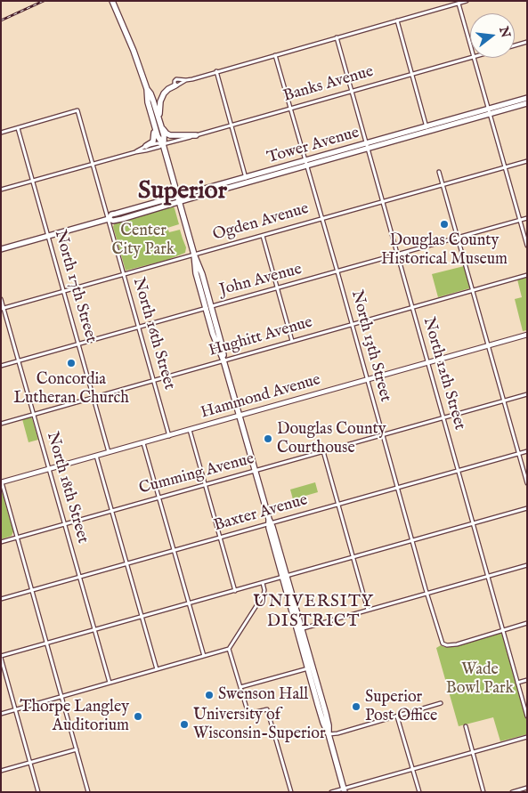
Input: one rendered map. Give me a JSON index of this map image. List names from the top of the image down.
{
  "streets": {
    "main road": ["Tower Avenue"],
    "street": [
      "Banks Avenue",
      "Ogden Avenue",
      "John Avenue",
      "North 17th Street",
      "North 16th Street",
      "Hughitt Avenue",
      "North 13th Street",
      "North 12th Street",
      "Hammond Avenue",
      "Cumming Avenue",
      "North 18th Street",
      "Baxter Avenue"
    ]
  },
  "crossings": [
    ["Banks Avenue", "North 17th Street"],
    ["Banks Avenue", "North 16th Street"],
    ["Banks Avenue", "North 13th Street"],
    ["Banks Avenue", "North 12th Street"],
    ["Tower Avenue", "North 17th Street"],
    ["Tower Avenue", "North 16th Street"],
    ["Tower Avenue", "North 13th Street"],
    ["Tower Avenue", "North 12th Street"],
    ["Ogden Avenue", "North 17th Street"],
    ["Ogden Avenue", "North 16th Street"],
    ["Ogden Avenue", "North 13th Street"],
    ["Ogden Avenue", "North 12th Street"],
    ["Ogden Avenue", "North 18th Street"],
    ["John Avenue", "North 17th Street"],
    ["John Avenue", "North 16th Street"],
    ["John Avenue", "North 13th Street"],
    ["John Avenue", "North 12th Street"],
    ["John Avenue", "North 18th Street"],
    ["North 17th Street", "North 16th Street"],
    ["North 17th Street", "Hughitt Avenue"],
    ["North 17th Street", "Hammond Avenue"],
    ["North 16th Street", "Hughitt Avenue"],
    ["North 16th Street", "Hammond Avenue"],
    ["Hughitt Avenue", "North 13th Street"],
    ["Hughitt Avenue", "North 12th Street"],
    ["Hughitt Avenue", "North 18th Street"],
    ["North 13th Street", "North 12th Street"],
    ["North 13th Street", "Hammond Avenue"],
    ["North 13th Street", "Cumming Avenue"],
    ["North 13th Street", "Baxter Avenue"],
    ["North 12th Street", "Hammond Avenue"],
    ["North 12th Street", "Cumming Avenue"],
    ["North 12th Street", "Baxter Avenue"],
    ["Hammond Avenue", "North 18th Street"],
    ["Cumming Avenue", "North 18th Street"],
    ["North 18th Street", "Baxter Avenue"]
  ],
  "districts": ["Superior", "UNIVERSITY DISTRICT"],
  "parks": ["Center City Park", "Wade Bowl Park"],
  "places": [
    "Douglas County Historical Museum",
    "Concordia Lutheran Church",
    "Douglas County Courthouse",
    "Swenson Hall",
    "Superior Post Office",
    "Thorpe Langley Auditorium",
    "University of Wisconsin-Superior"
  ],
  "north": "right"
}
